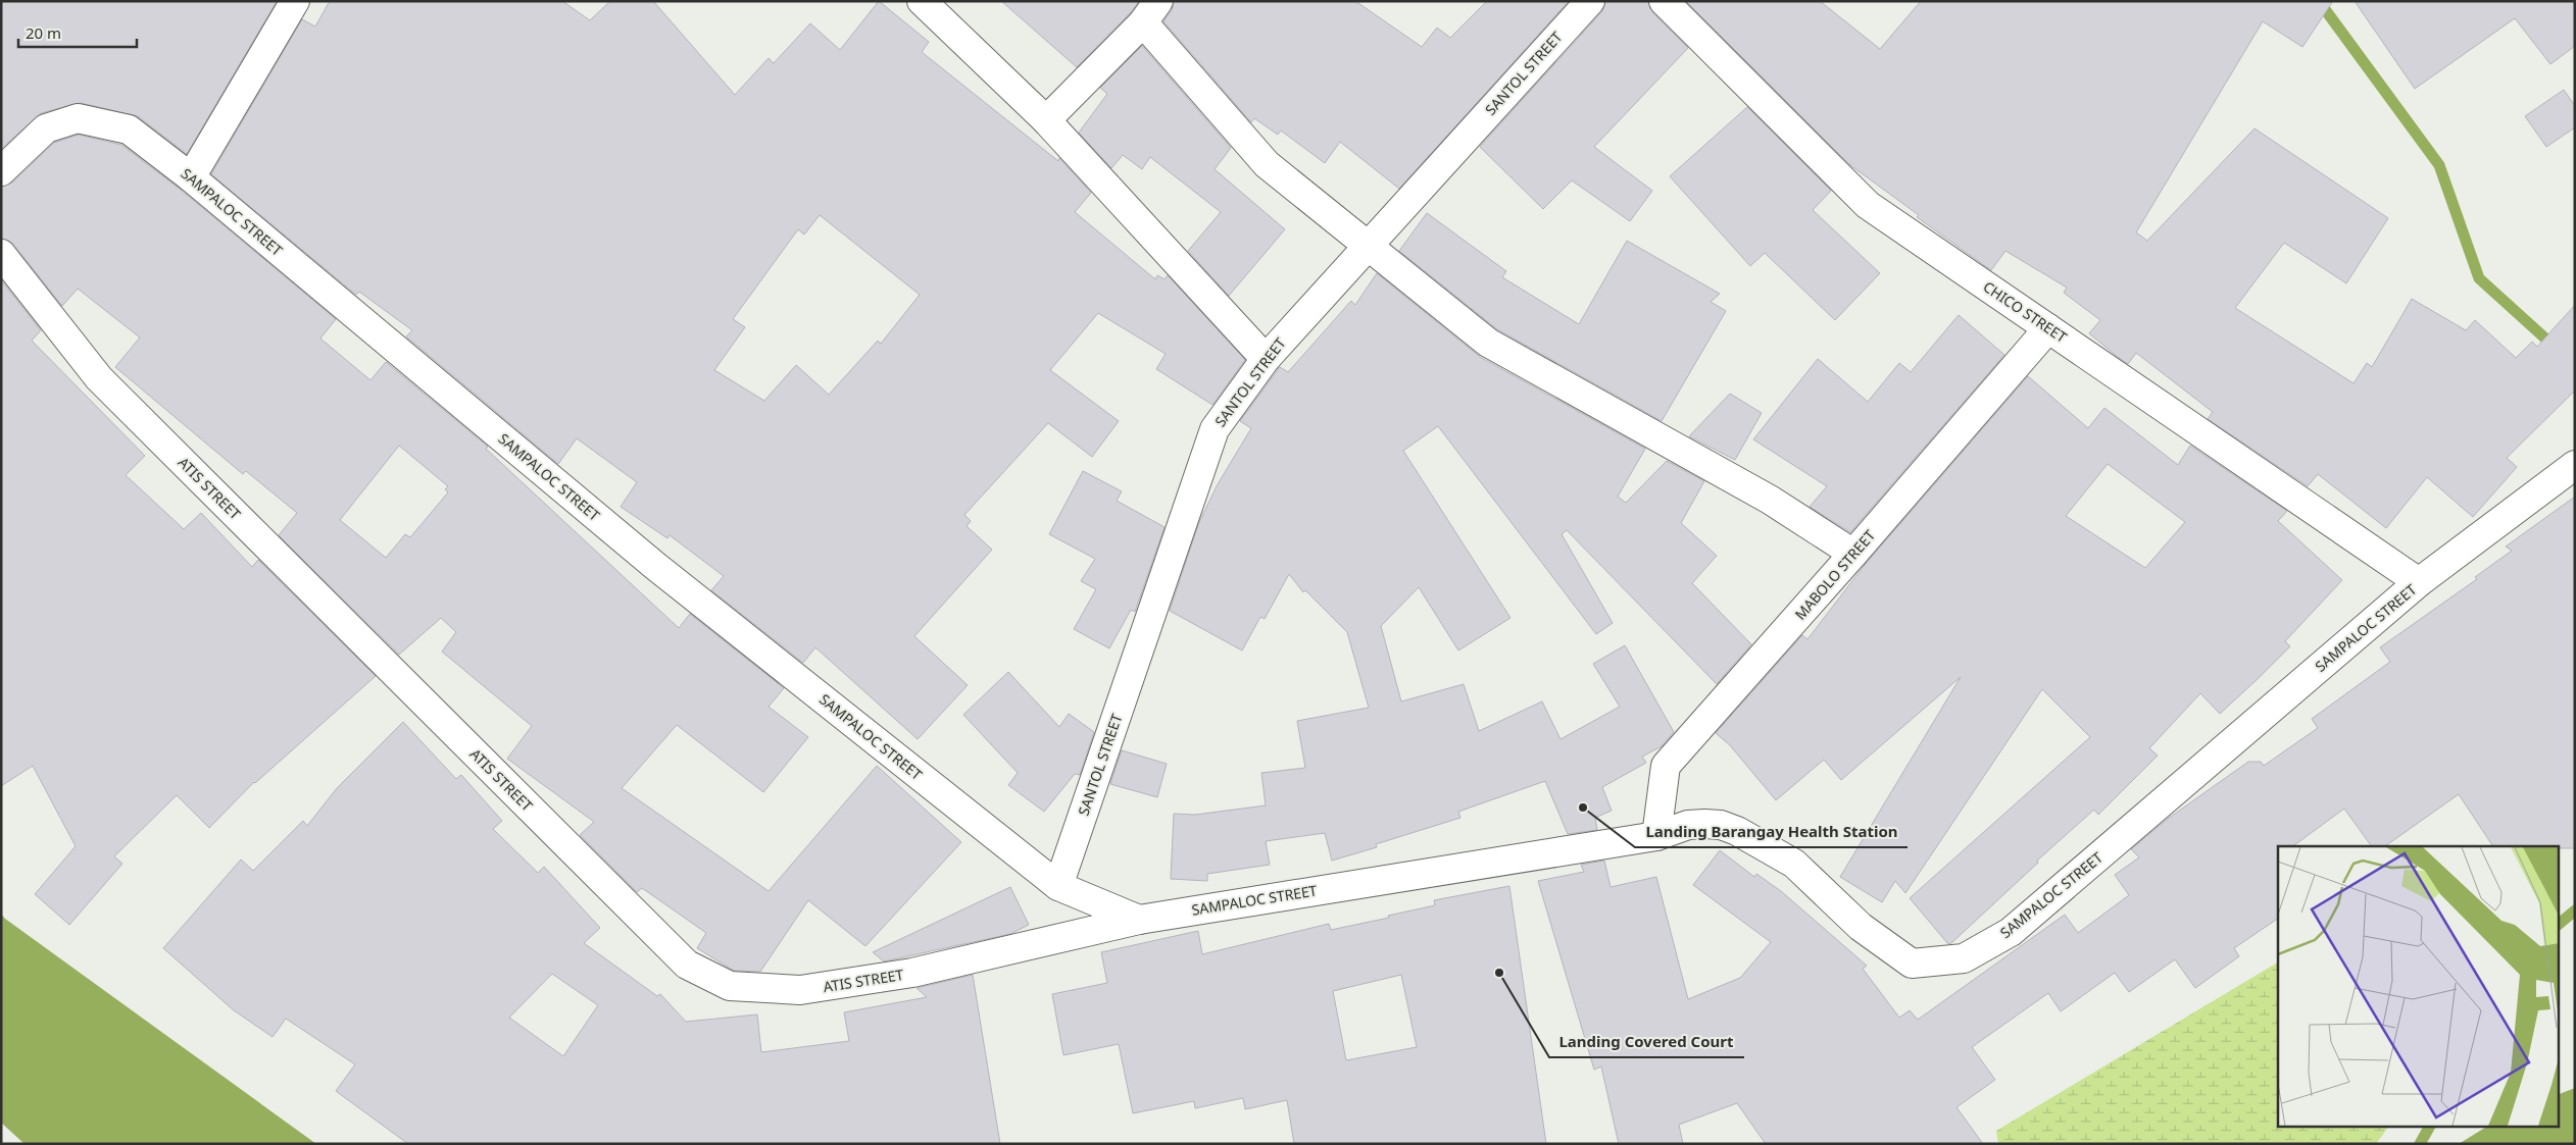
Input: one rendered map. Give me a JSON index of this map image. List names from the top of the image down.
{
  "streets": {
    "street": [
      "SANTOL STREET",
      "SAMPALOC STREET",
      "CHICO STREET",
      "ATIS STREET",
      "MABOLO STREET"
    ]
  },
  "crossings": [
    ["SANTOL STREET", "SAMPALOC STREET"],
    ["SAMPALOC STREET", "CHICO STREET"],
    ["SAMPALOC STREET", "ATIS STREET"],
    ["SAMPALOC STREET", "MABOLO STREET"],
    ["CHICO STREET", "MABOLO STREET"]
  ],
  "places": ["Landing Barangay Health Station", "Landing Covered Court"],
  "scale_bar": "20 m"
}
